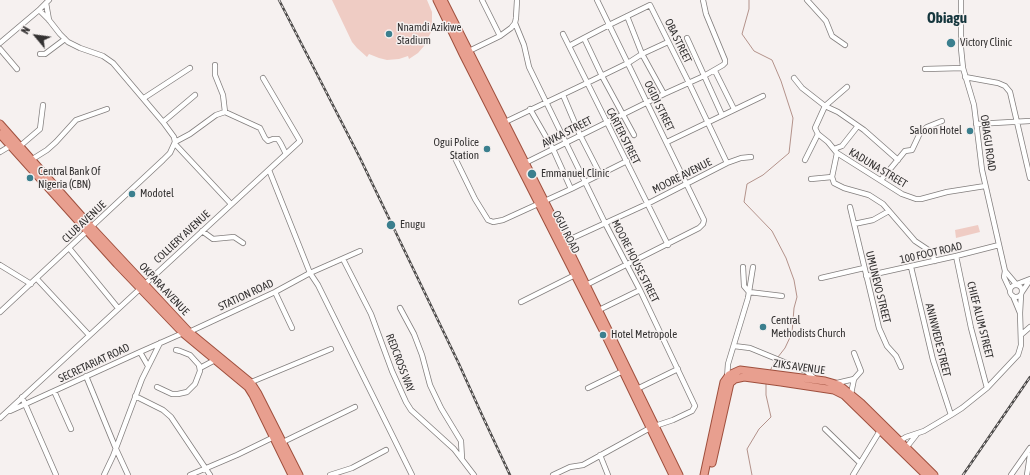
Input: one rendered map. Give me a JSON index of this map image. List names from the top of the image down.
{
  "streets": {
    "main road": ["OGUI ROAD", "OKPARA AVENUE", "ZIKS AVENUE"],
    "street": [
      "OBA STREET",
      "OGIDI STREET",
      "AWKA STREET",
      "CARTER STREET",
      "OBIAGU ROAD",
      "KADUNA STREET",
      "MOORE AVENUE",
      "CLUB AVENUE",
      "COLLIERY AVENUE",
      "100 FOOT ROAD",
      "MOORE HOUSE STREET",
      "UMUNEVO STREET",
      "STATION ROAD",
      "CHIEF ALUM STREET",
      "ANINWEDE STREET",
      "SECRETARIAT ROAD",
      "REDCROSS WAY"
    ]
  },
  "crossings": [
    ["OBA STREET", "OGIDI STREET"],
    ["OBA STREET", "AWKA STREET"],
    ["OBA STREET", "CARTER STREET"],
    ["OBA STREET", "MOORE AVENUE"],
    ["OGIDI STREET", "AWKA STREET"],
    ["OGIDI STREET", "CARTER STREET"],
    ["OGIDI STREET", "MOORE AVENUE"],
    ["AWKA STREET", "CARTER STREET"],
    ["AWKA STREET", "OGUI ROAD"],
    ["AWKA STREET", "MOORE HOUSE STREET"],
    ["CARTER STREET", "MOORE AVENUE"],
    ["OBIAGU ROAD", "KADUNA STREET"],
    ["OBIAGU ROAD", "100 FOOT ROAD"],
    ["MOORE AVENUE", "OGUI ROAD"],
    ["MOORE AVENUE", "MOORE HOUSE STREET"],
    ["CLUB AVENUE", "OKPARA AVENUE"],
    ["OGUI ROAD", "MOORE HOUSE STREET"],
    ["COLLIERY AVENUE", "OKPARA AVENUE"],
    ["COLLIERY AVENUE", "SECRETARIAT ROAD"],
    ["100 FOOT ROAD", "UMUNEVO STREET"],
    ["100 FOOT ROAD", "CHIEF ALUM STREET"],
    ["100 FOOT ROAD", "ANINWEDE STREET"],
    ["OKPARA AVENUE", "STATION ROAD"],
    ["OKPARA AVENUE", "SECRETARIAT ROAD"],
    ["STATION ROAD", "SECRETARIAT ROAD"],
    ["STATION ROAD", "REDCROSS WAY"]
  ],
  "districts": ["Obiagu"],
  "places": [
    "Nnamdi Azikiwe Stadium",
    "Victory Clinic",
    "Saloon Hotel",
    "Ogui Police Station",
    "Emmanuel Clinic",
    "Central Bank Of Nigeria (CBN)",
    "Modotel",
    "Enugu",
    "Central Methodists Church",
    "Hotel Metropole"
  ],
  "north": "top left"
}
